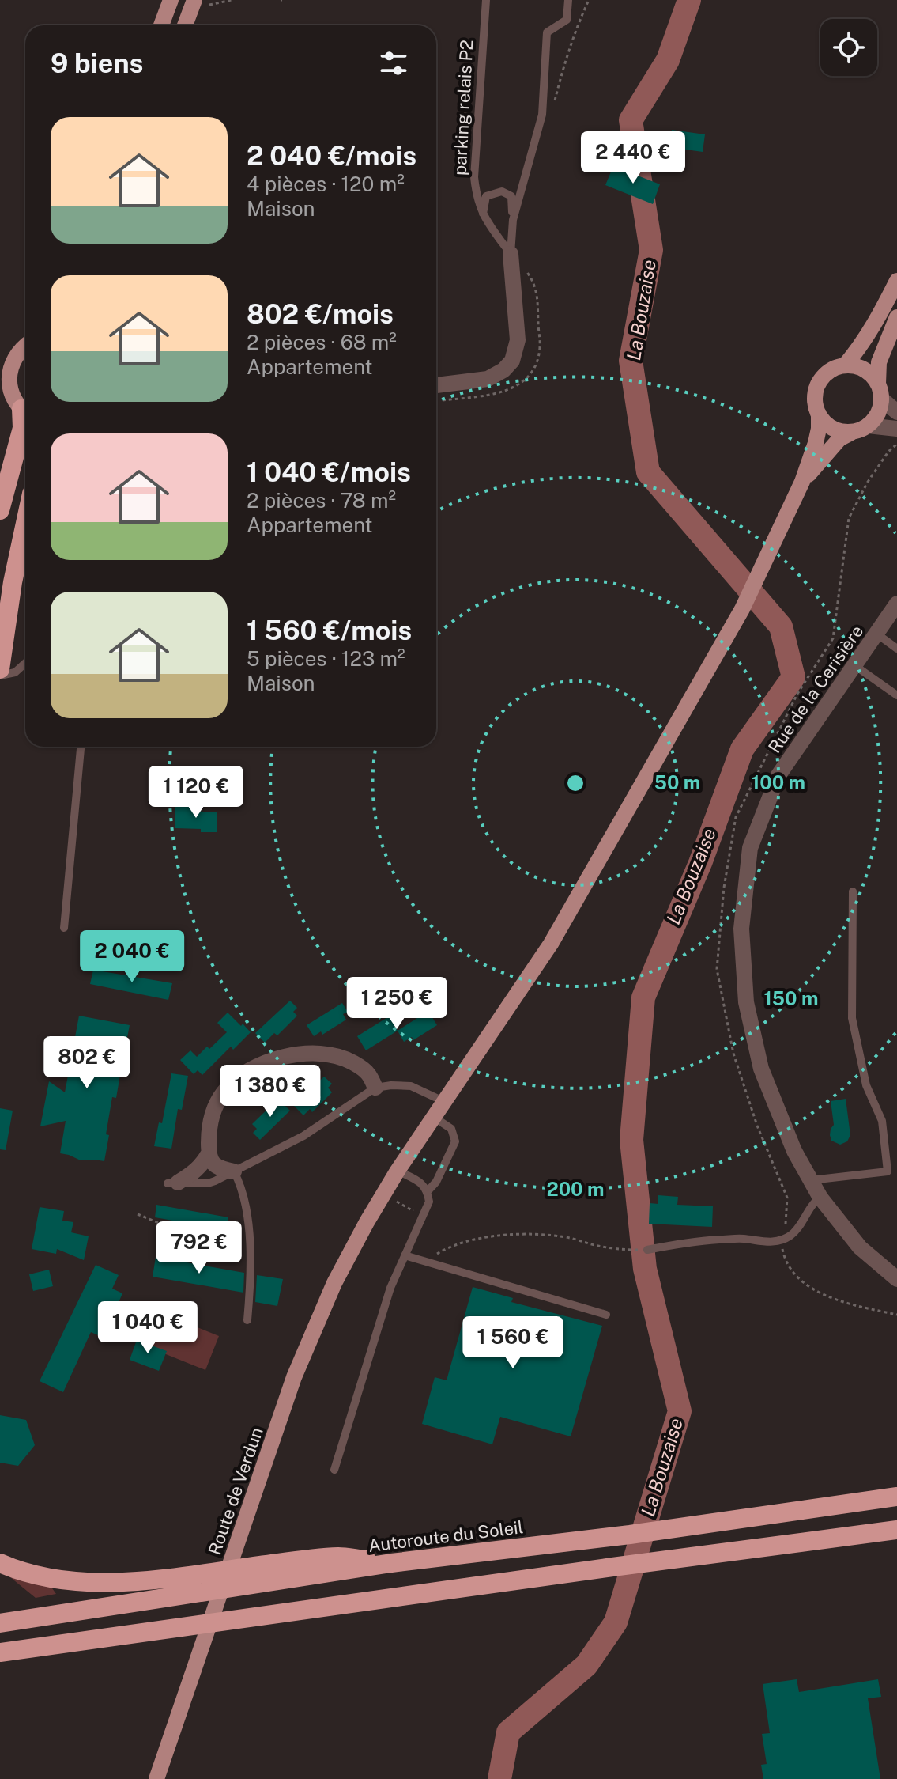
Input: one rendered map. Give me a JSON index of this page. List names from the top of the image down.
{
  "streets": {
    "highway": ["Autoroute du Soleil"],
    "main road": ["Route de Verdun"],
    "street": ["Rue de la Cerisière"],
    "lane": ["parking relais P2"]
  },
  "water": ["La Bouzaise"],
  "page": {
    "heading": "9 biens",
    "list": [
      {
        "name": "2 040 €/mois",
        "note": "4 pièces · 120 m² · Maison"
      },
      {
        "name": "802 €/mois",
        "note": "2 pièces · 68 m² · Appartement"
      },
      {
        "name": "1 040 €/mois",
        "note": "2 pièces · 78 m² · Appartement"
      },
      {
        "name": "1 560 €/mois",
        "note": "5 pièces · 123 m² · Maison"
      }
    ],
    "price": [
      "2 440 €",
      "1 120 €",
      "2 040 €",
      "1 250 €",
      "802 €",
      "1 380 €",
      "792 €",
      "1 040 €",
      "1 560 €"
    ]
  },
  "rings": [
    "50 m",
    "100 m",
    "150 m",
    "200 m"
  ]
}
